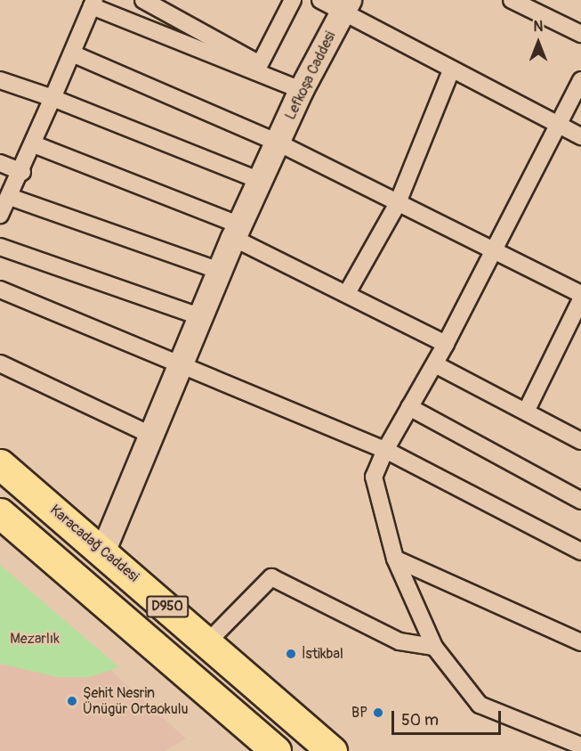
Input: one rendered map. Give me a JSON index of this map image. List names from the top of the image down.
{
  "streets": {
    "highway": ["Karacadağ Caddesi", "D950"],
    "street": ["Lefkoşa Caddesi"]
  },
  "crossings": [
    ["Lefkoşa Caddesi", "Karacadağ Caddesi"]
  ],
  "parks": ["Mezarlık"],
  "places": ["İstikbal", "Şehit Nesrin Ünügür Ortaokulu", "BP"],
  "scale_bar": "50 m",
  "north": "top"
}
